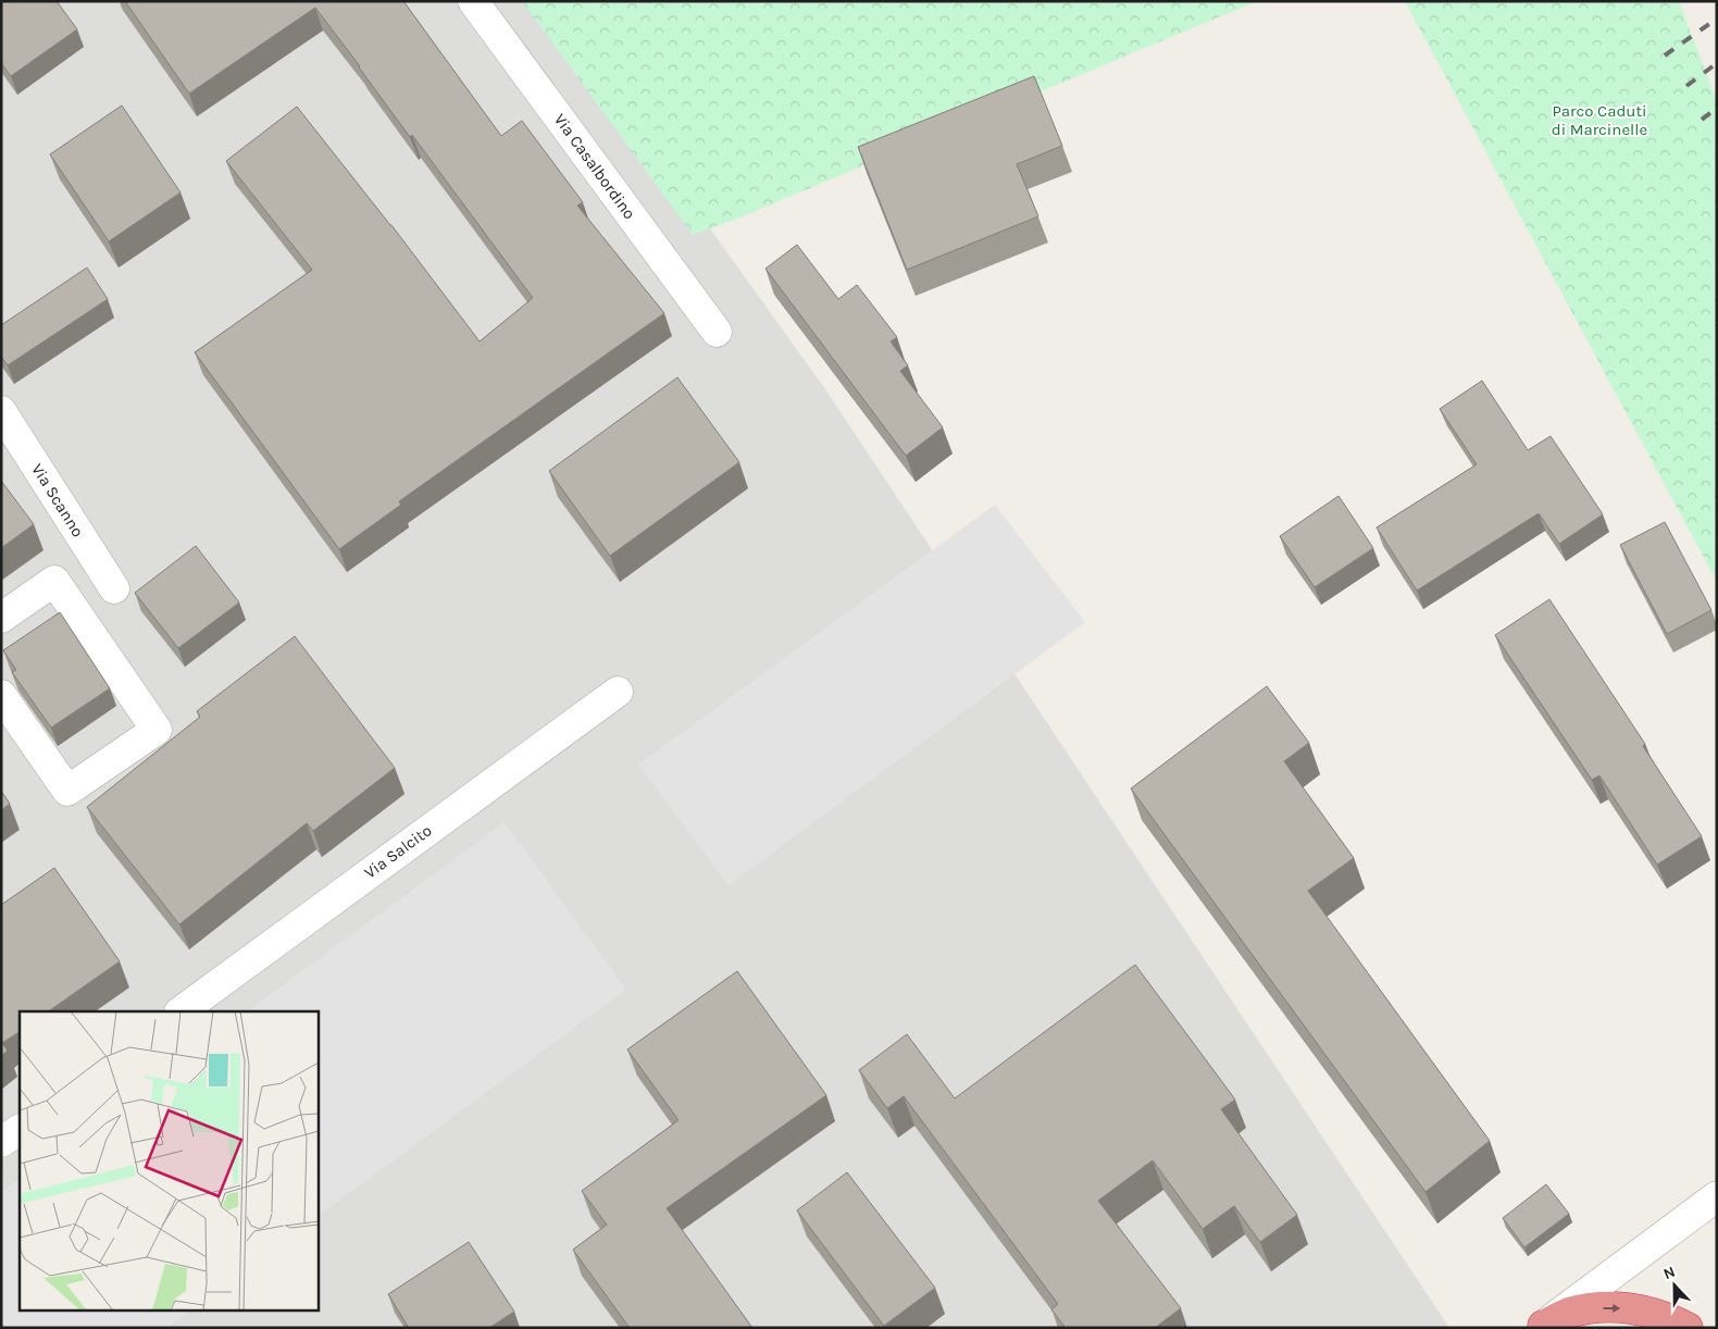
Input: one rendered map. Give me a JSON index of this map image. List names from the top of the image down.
{
  "streets": {
    "street": ["Via Casalbordino", "Via Scanno", "Via Salcito"]
  },
  "parks": ["Parco Caduti di Marcinelle"],
  "north": "top"
}
